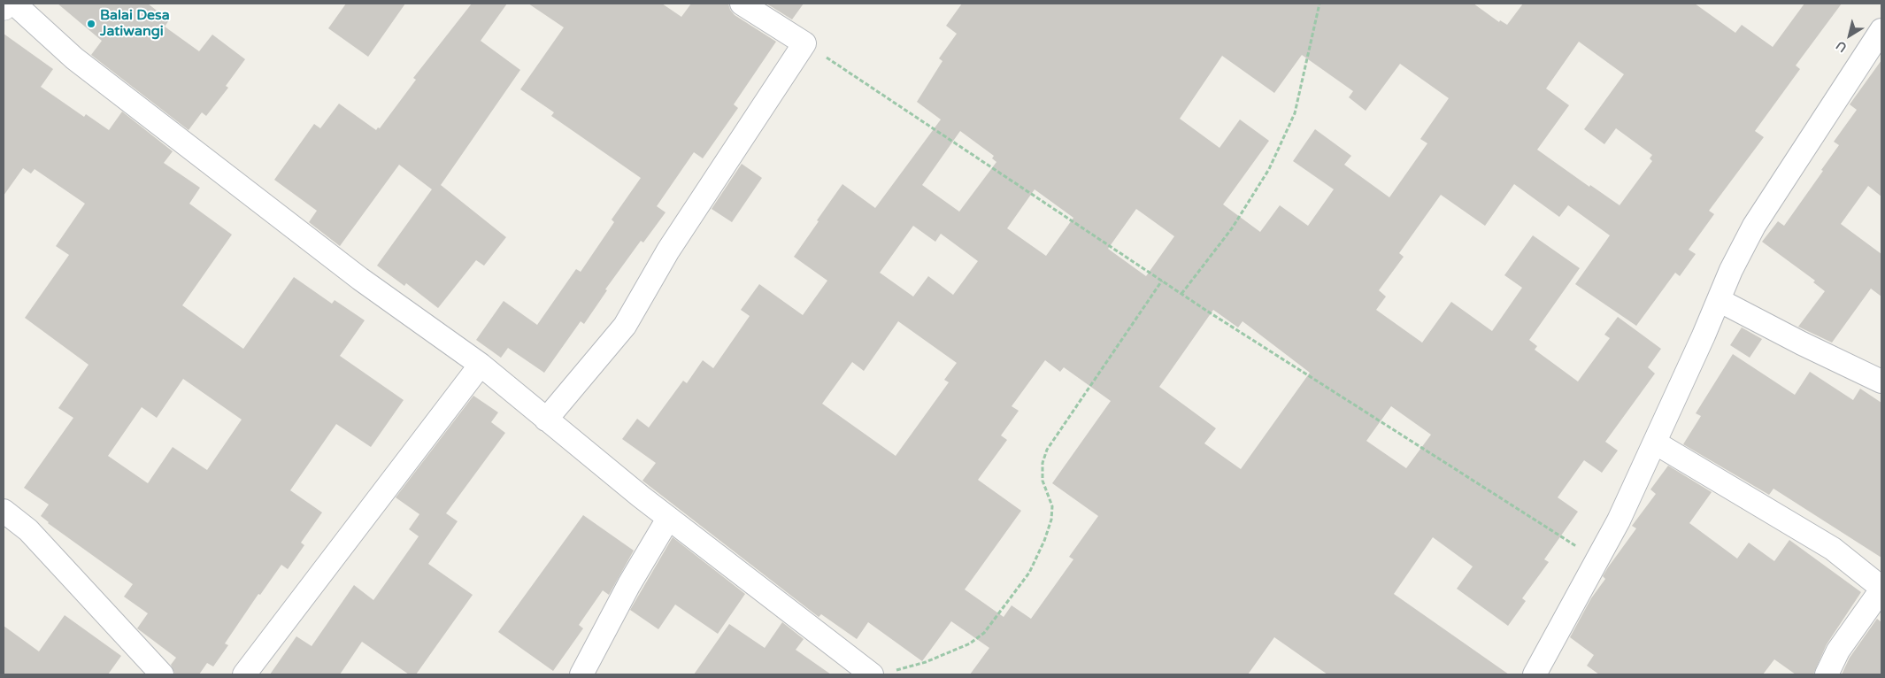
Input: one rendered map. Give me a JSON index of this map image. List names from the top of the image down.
{
  "places": ["Balai Desa Jatiwangi"],
  "north": "bottom left"
}
